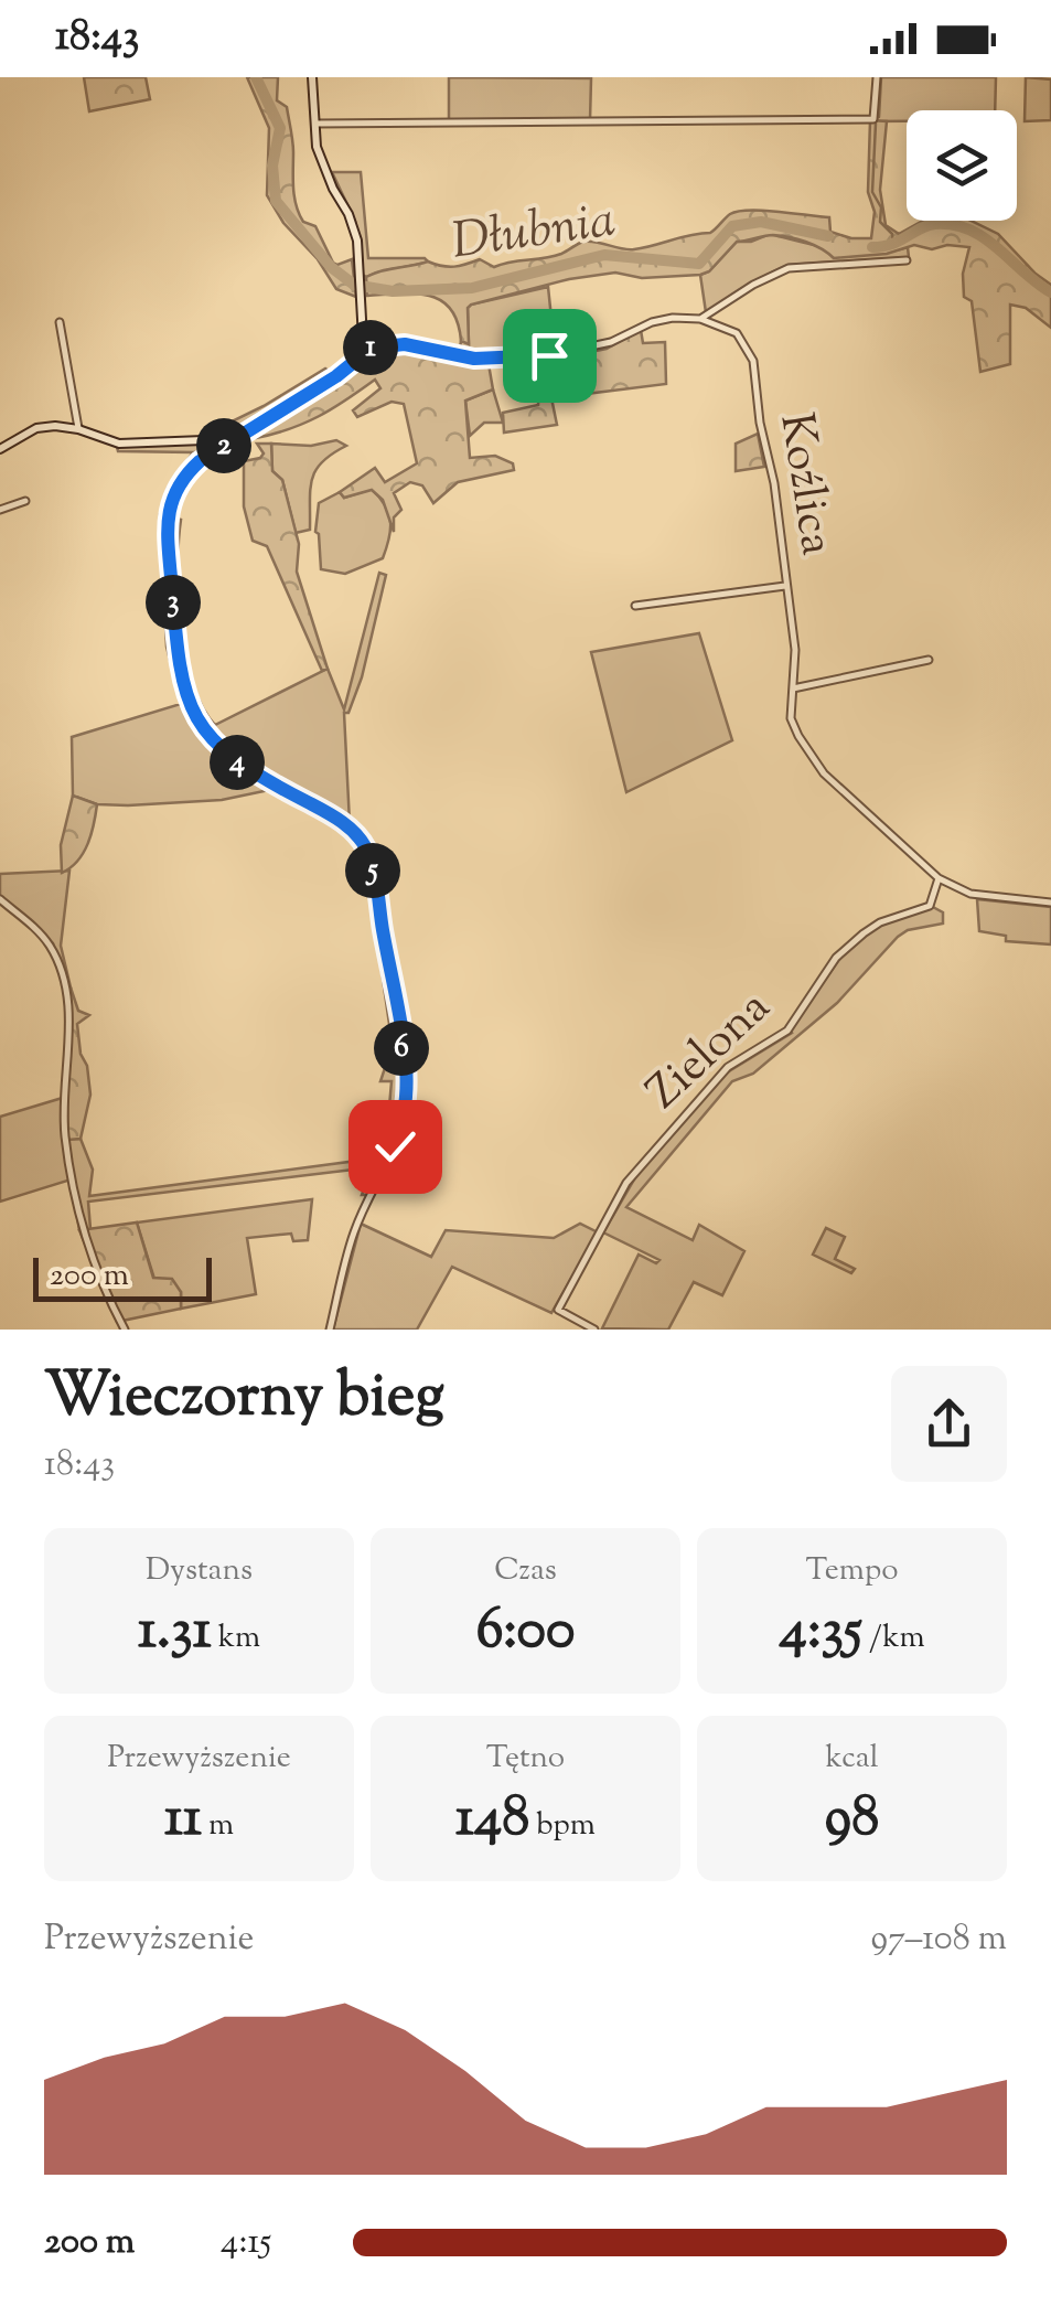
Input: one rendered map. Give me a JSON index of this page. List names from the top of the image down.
{
  "streets": {
    "street": ["Koźlica", "Zielona"]
  },
  "crossings": [
    ["Koźlica", "Zielona"]
  ],
  "water": ["Dłubnia"],
  "scale_bar": "200 m",
  "page": {
    "status": "18:43",
    "pins": [
      "1",
      "2",
      "3",
      "4",
      "5",
      "6"
    ],
    "scale": "200 m",
    "heading": ["Wieczorny bieg", "18:43"],
    "stats": [
      ["Dystans", "1.31 km"],
      ["Czas", "6:00"],
      ["Tempo", "4:35 /km"],
      ["Przewyższenie", "11 m"],
      ["Tętno", "148 bpm"],
      ["kcal", "98"]
    ],
    "chart": ["Przewyższenie", "97–108 m"],
    "list": [
      {
        "name": "200 m",
        "note": "4:15"
      }
    ]
  }
}
